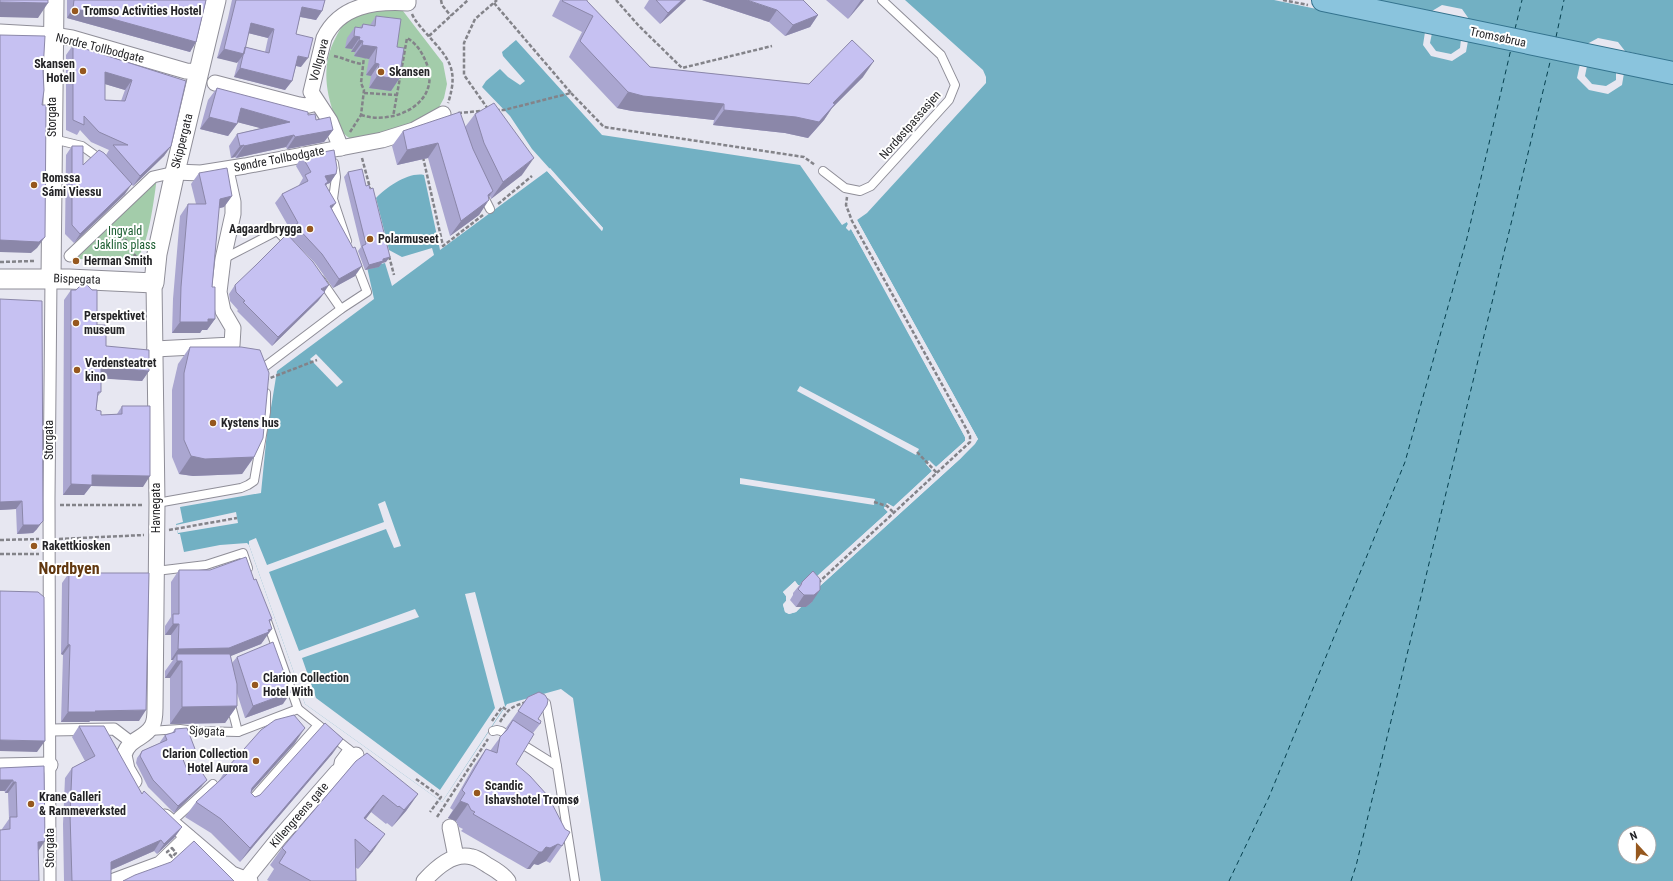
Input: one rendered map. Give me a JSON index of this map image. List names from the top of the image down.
{
  "streets": {
    "main road": ["Tromsøbrua"],
    "street": [
      "Nordre Tollbodgate",
      "Vollgrava",
      "Storgata",
      "Skippergata",
      "Søndre Tollbodgate",
      "Bispegata",
      "Havnegata",
      "Sjøgata",
      "Killengreens gate"
    ],
    "lane": ["Nordøstpassasjen"]
  },
  "crossings": [
    ["Nordre Tollbodgate", "Storgata"],
    ["Nordre Tollbodgate", "Skippergata"],
    ["Vollgrava", "Søndre Tollbodgate"],
    ["Storgata", "Bispegata"],
    ["Skippergata", "Søndre Tollbodgate"],
    ["Skippergata", "Bispegata"],
    ["Skippergata", "Havnegata"],
    ["Søndre Tollbodgate", "Havnegata"],
    ["Bispegata", "Havnegata"],
    ["Havnegata", "Sjøgata"]
  ],
  "districts": ["Nordbyen"],
  "parks": ["Ingvald Jaklins plass"],
  "places": [
    "Tromso Activities Hostel",
    "Skansen Hotell",
    "Skansen",
    "Romssa Sámi Viessu",
    "Aagaardbrygga",
    "Polarmuseet",
    "Herman Smith",
    "Perspektivet museum",
    "Verdensteatret kino",
    "Kystens hus",
    "Rakettkiosken",
    "Clarion Collection Hotel With",
    "Clarion Collection Hotel Aurora",
    "Scandic Ishavshotel Tromsø",
    "Krane Galleri & Rammeverksted"
  ],
  "north": "top"
}
